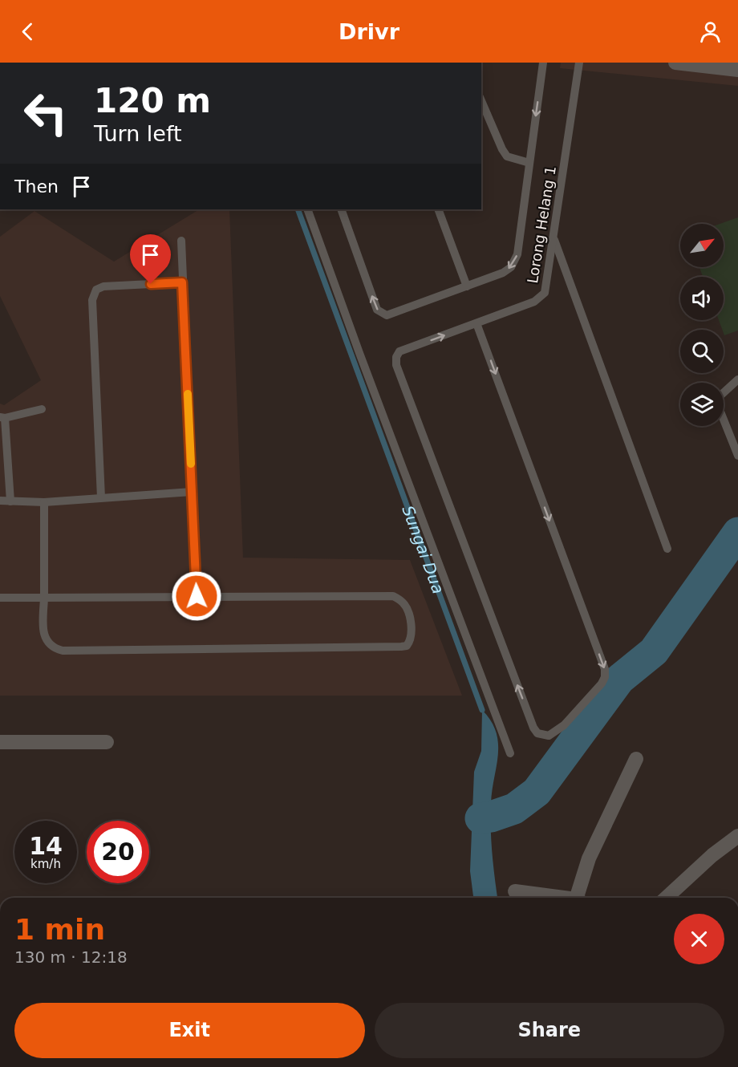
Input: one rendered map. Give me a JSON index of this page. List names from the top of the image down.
{
  "streets": {
    "lane": ["Lorong Helang 1"]
  },
  "water": ["Sungai Dua"],
  "north": "top right",
  "page": {
    "header": "Drivr",
    "turn": ["120 m", "Turn left"],
    "then": "Then",
    "speed": "14 km/h",
    "limit": "20",
    "heading": ["1 min", "130 m · 12:18"],
    "buttons": ["Exit", "Share"]
  }
}
